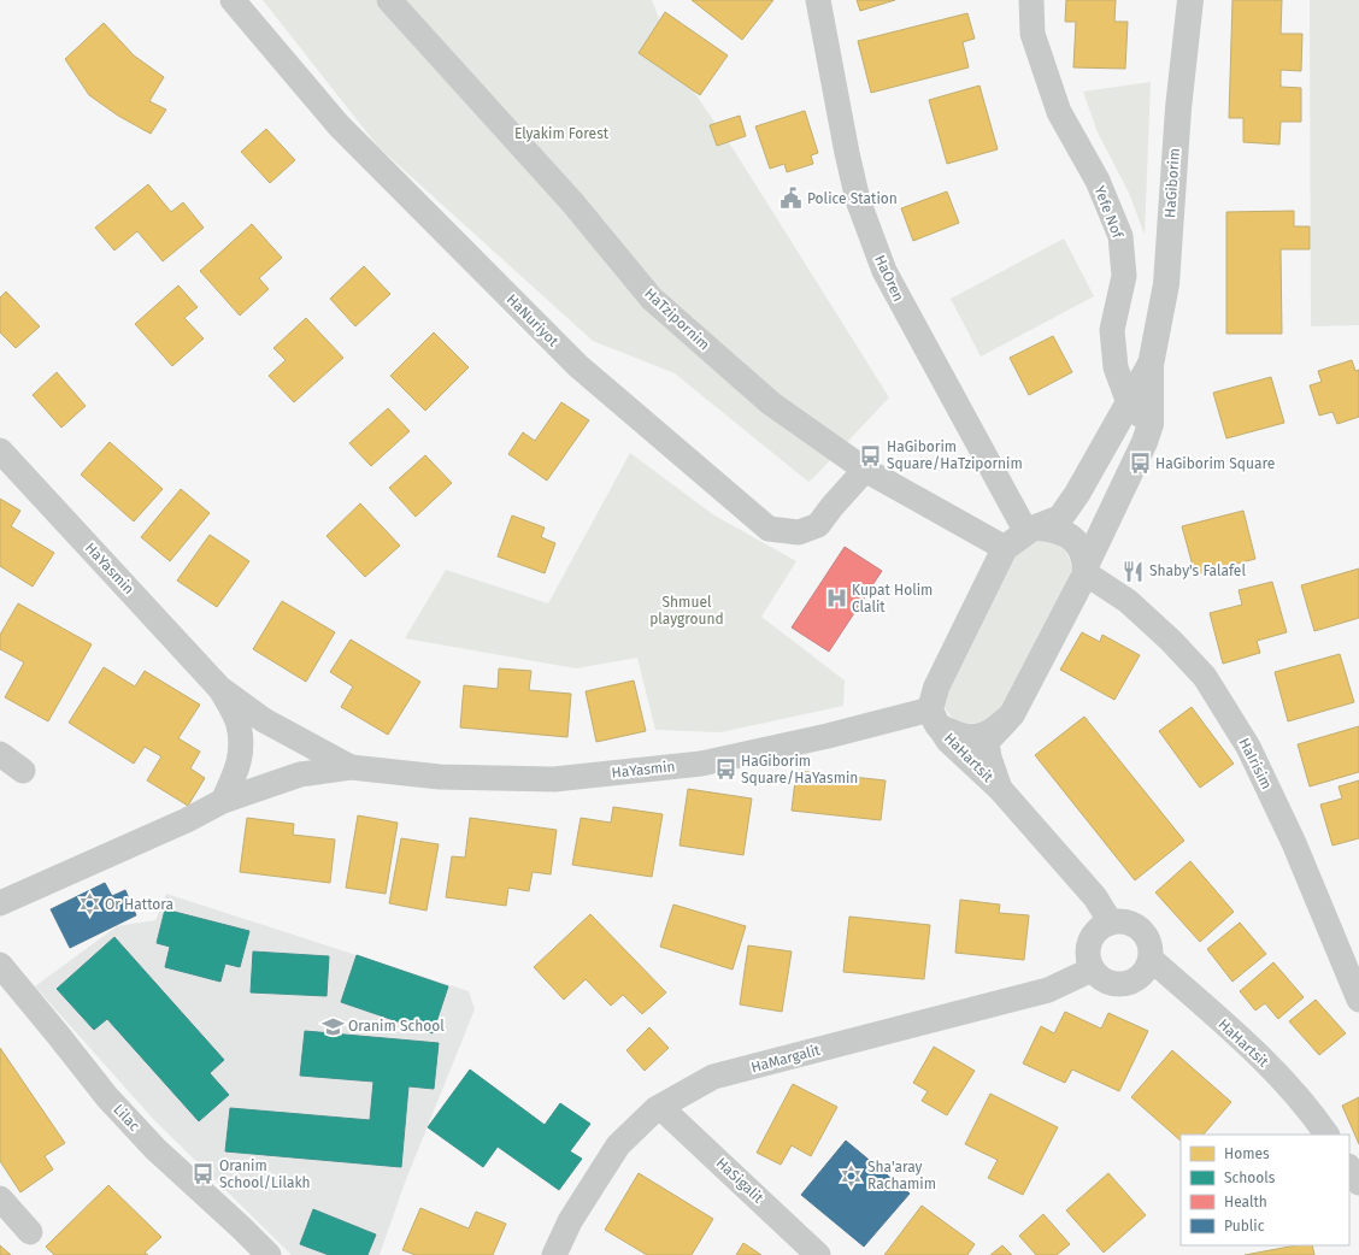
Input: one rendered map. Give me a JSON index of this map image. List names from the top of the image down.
{
  "streets": {
    "street": [
      "HaGiborim",
      "Yefe Nof",
      "HaOren",
      "HaTzipornim",
      "HaNuriyot",
      "HaYasmin",
      "HaHartsit",
      "HaIrisim",
      "HaMargalit",
      "Lilac",
      "HaSigalit"
    ]
  },
  "crossings": [
    ["HaGiborim", "Yefe Nof"],
    ["HaGiborim", "HaOren"],
    ["HaGiborim", "HaTzipornim"],
    ["HaGiborim", "HaHartsit"],
    ["HaGiborim", "HaIrisim"],
    ["HaTzipornim", "HaNuriyot"],
    ["HaYasmin", "HaHartsit"],
    ["HaHartsit", "HaMargalit"],
    ["HaMargalit", "HaSigalit"]
  ],
  "parks": ["Elyakim Forest", "Shmuel playground"],
  "places": {
    "public building": ["Police Station"],
    "bus stop": [
      "HaGiborim Square/HaTzipornim",
      "HaGiborim Square",
      "HaGiborim Square/HaYasmin",
      "Oranim School/Lilakh"
    ],
    "restaurant": ["Shaby's Falafel"],
    "hospital": ["Kupat Holim Clalit"],
    "synagogue": ["Or Hattora", "Sha'aray Rachamim"],
    "school or university": ["Oranim School"]
  },
  "legend": [
    "Homes",
    "Schools",
    "Health",
    "Public"
  ]
}
